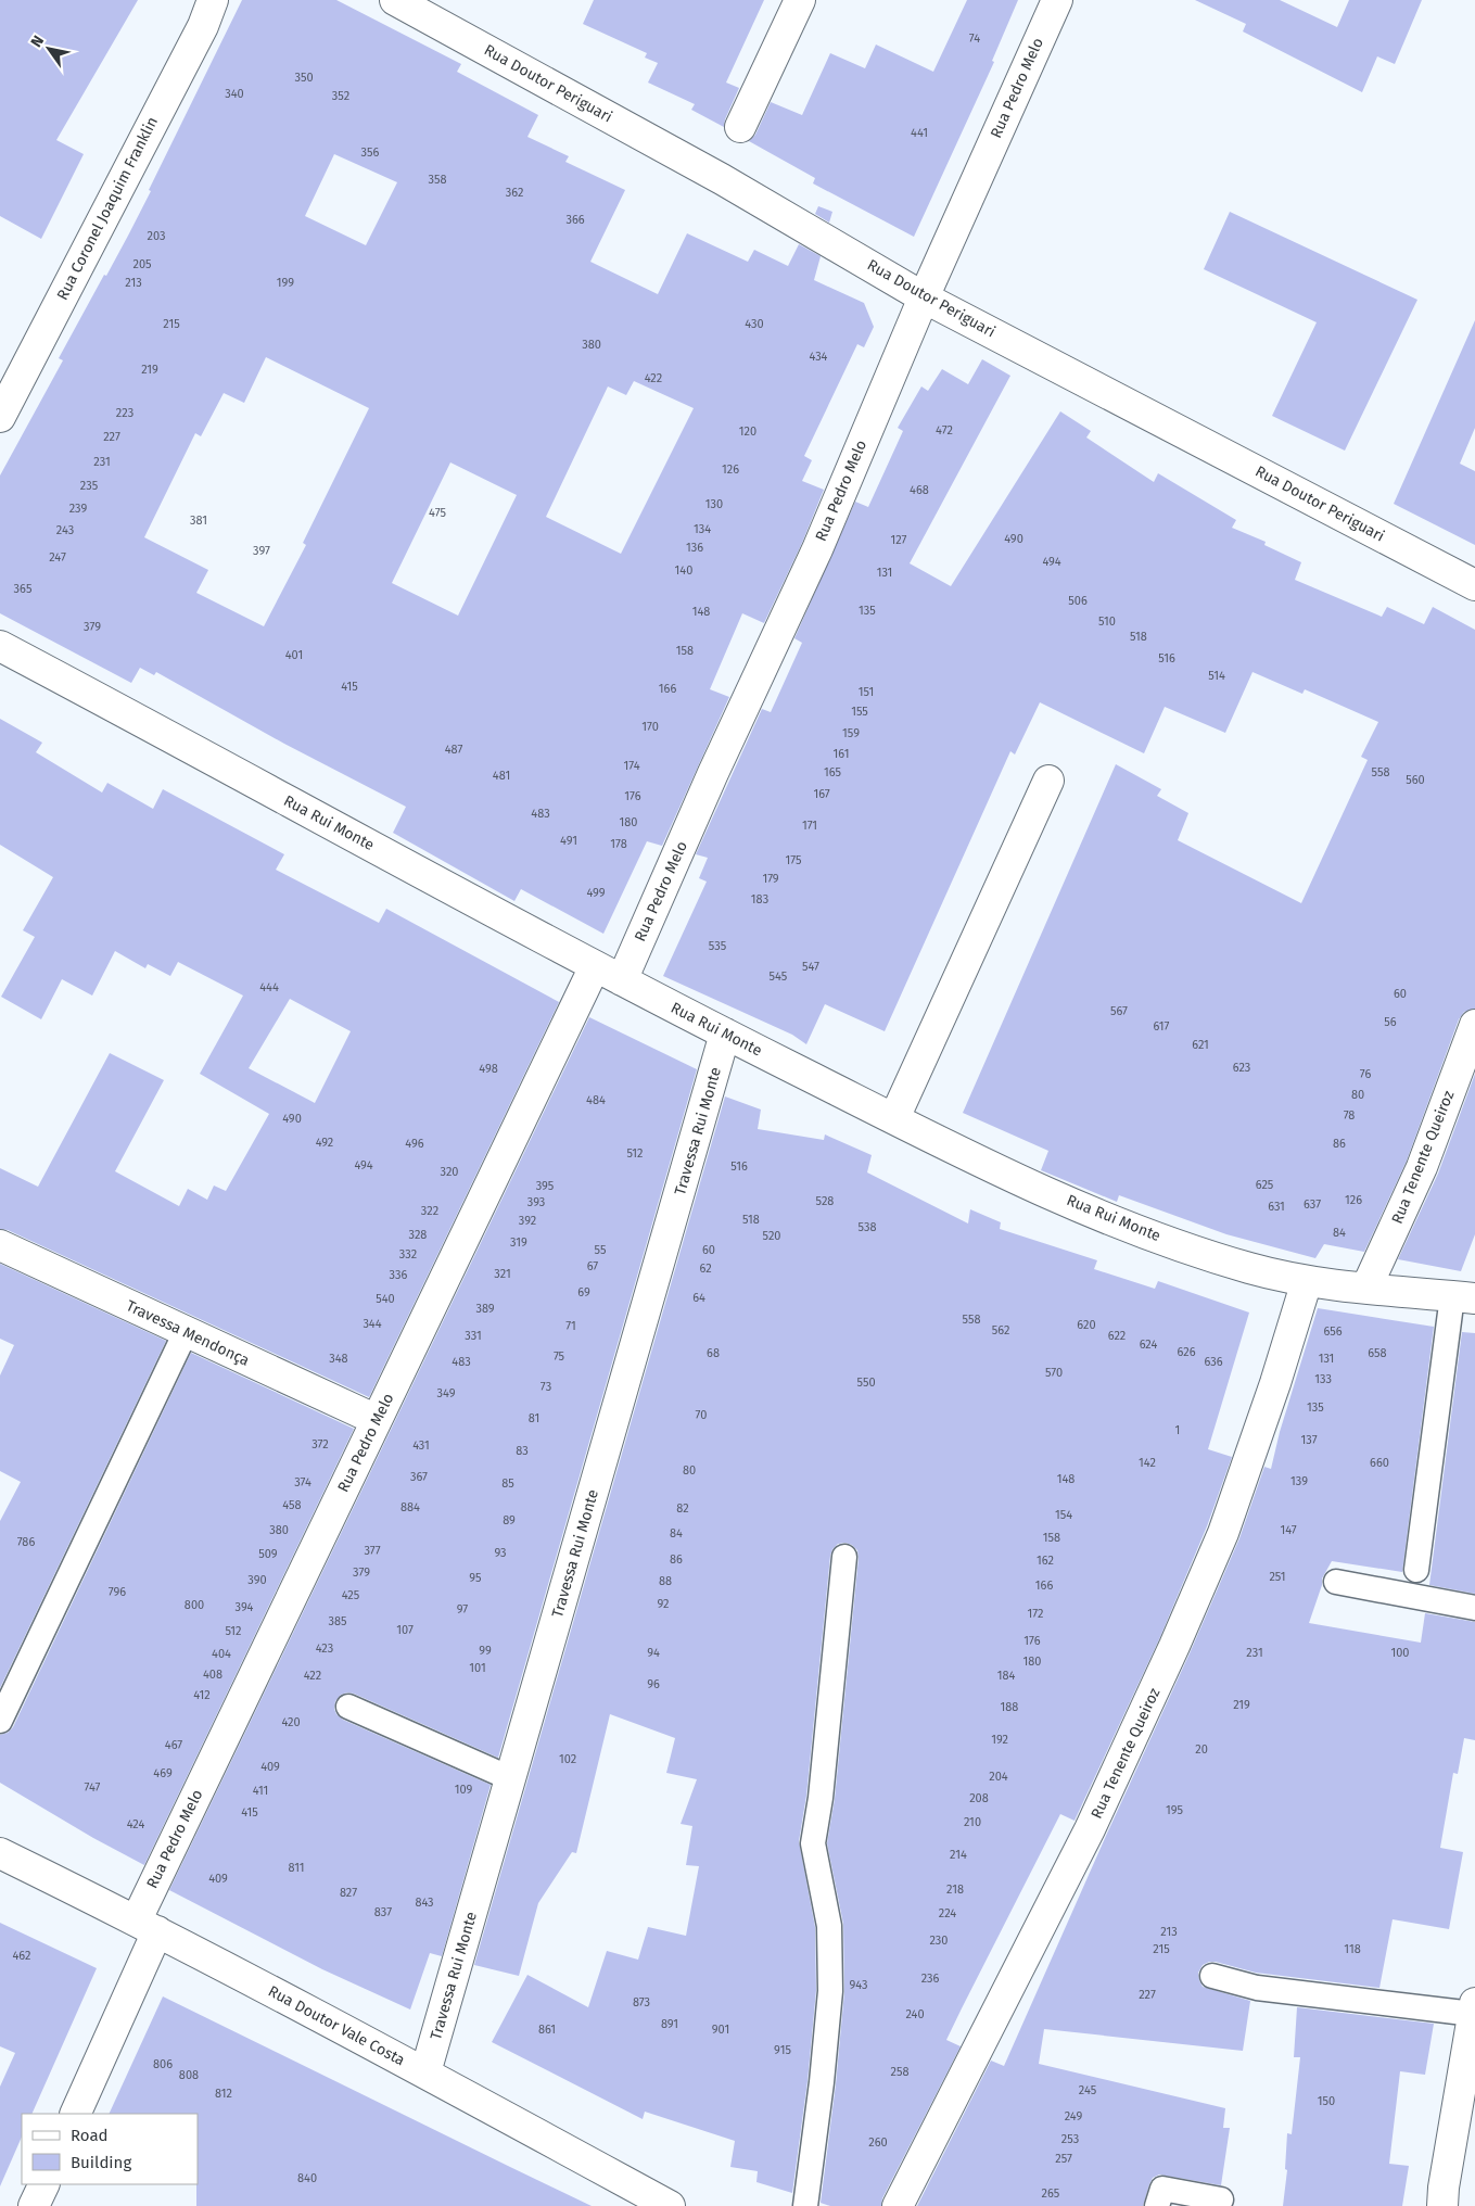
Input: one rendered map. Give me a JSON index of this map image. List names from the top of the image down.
{
  "streets": {
    "street": [
      "Rua Doutor Periguari",
      "Rua Pedro Melo",
      "Rua Coronel Joaquim Franklin",
      "Rua Rui Monte",
      "Travessa Rui Monte",
      "Rua Tenente Queiroz",
      "Travessa Mendonça",
      "Rua Doutor Vale Costa"
    ]
  },
  "crossings": [
    ["Rua Doutor Periguari", "Rua Pedro Melo"],
    ["Rua Pedro Melo", "Rua Rui Monte"],
    ["Rua Pedro Melo", "Travessa Mendonça"],
    ["Rua Pedro Melo", "Rua Doutor Vale Costa"],
    ["Rua Rui Monte", "Travessa Rui Monte"],
    ["Rua Rui Monte", "Rua Tenente Queiroz"],
    ["Travessa Rui Monte", "Rua Doutor Vale Costa"]
  ],
  "house_numbers": [
    "74",
    "350",
    "340",
    "352",
    "441",
    "356",
    "358",
    "362",
    "366",
    "203",
    "205",
    "213",
    "199",
    "215",
    "430",
    "380",
    "434",
    "219",
    "422",
    "223",
    "472",
    "120",
    "227",
    "231",
    "126",
    "235",
    "468",
    "130",
    "239",
    "475",
    "381",
    "134",
    "243",
    "490",
    "127",
    "136",
    "397",
    "247",
    "494",
    "140",
    "131",
    "365",
    "506",
    "135",
    "148",
    "510",
    "379",
    "518",
    "158",
    "401",
    "516",
    "514",
    "415",
    "166",
    "151",
    "155",
    "170",
    "159",
    "487",
    "161",
    "174",
    "165",
    "558",
    "481",
    "560",
    "167",
    "176",
    "483",
    "180",
    "171",
    "491",
    "178",
    "175",
    "179",
    "499",
    "183",
    "535",
    "547",
    "545",
    "444",
    "60",
    "567",
    "56",
    "617",
    "621",
    "623",
    "498",
    "76",
    "80",
    "484",
    "78",
    "490",
    "492",
    "496",
    "86",
    "512",
    "494",
    "516",
    "320",
    "625",
    "395",
    "126",
    "528",
    "393",
    "637",
    "631",
    "322",
    "518",
    "392",
    "538",
    "84",
    "328",
    "520",
    "319",
    "55",
    "60",
    "332",
    "67",
    "62",
    "321",
    "336",
    "69",
    "64",
    "540",
    "389",
    "558",
    "344",
    "620",
    "71",
    "562",
    "656",
    "331",
    "622",
    "624",
    "626",
    "68",
    "658",
    "75",
    "348",
    "131",
    "483",
    "636",
    "570",
    "133",
    "550",
    "73",
    "349",
    "135",
    "70",
    "81",
    "1",
    "137",
    "372",
    "431",
    "83",
    "142",
    "660",
    "80",
    "367",
    "148",
    "139",
    "374",
    "85",
    "458",
    "884",
    "82",
    "154",
    "89",
    "380",
    "147",
    "84",
    "158",
    "786",
    "377",
    "93",
    "509",
    "86",
    "162",
    "379",
    "251",
    "95",
    "390",
    "88",
    "166",
    "796",
    "425",
    "92",
    "800",
    "394",
    "97",
    "172",
    "385",
    "107",
    "512",
    "176",
    "423",
    "99",
    "94",
    "231",
    "100",
    "404",
    "180",
    "101",
    "408",
    "422",
    "184",
    "96",
    "412",
    "219",
    "188",
    "420",
    "192",
    "467",
    "20",
    "102",
    "409",
    "469",
    "204",
    "747",
    "109",
    "411",
    "208",
    "195",
    "415",
    "210",
    "424",
    "214",
    "811",
    "409",
    "218",
    "827",
    "843",
    "837",
    "224",
    "213",
    "230",
    "215",
    "118",
    "462",
    "236",
    "943",
    "227",
    "873",
    "240",
    "891",
    "861",
    "901",
    "915",
    "806",
    "258",
    "808",
    "245",
    "812",
    "150",
    "249",
    "253",
    "260",
    "257",
    "840",
    "265"
  ],
  "legend": ["Road", "Building"],
  "north": "top left"
}
